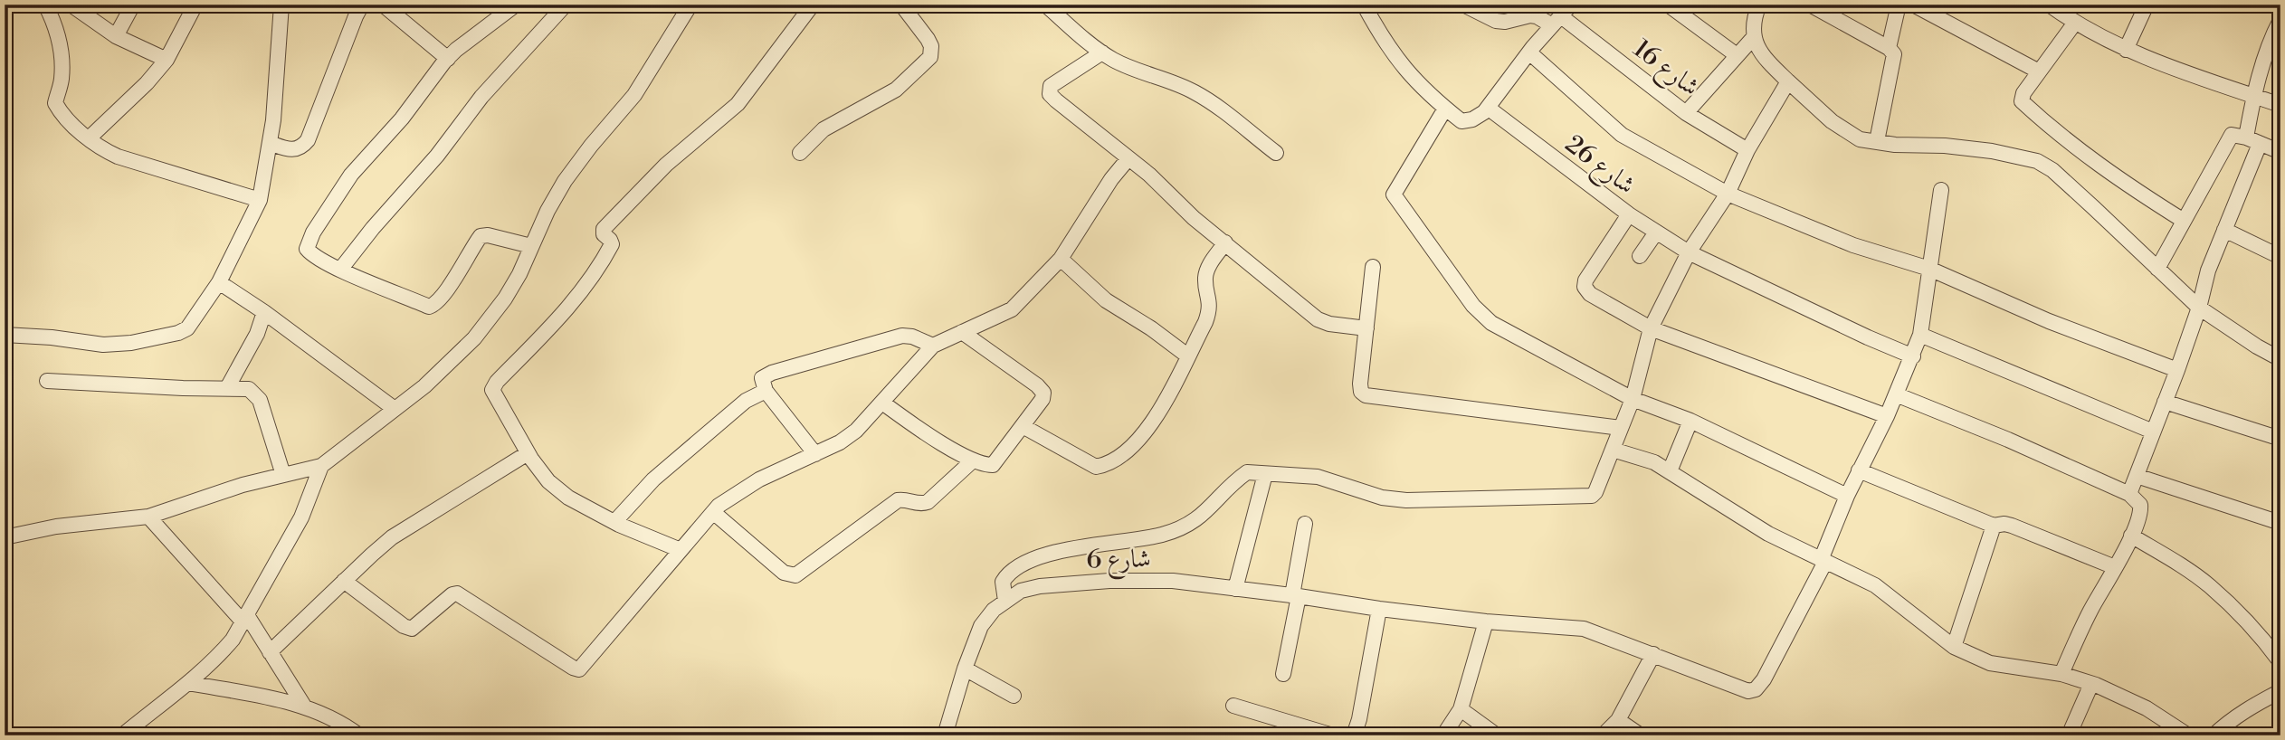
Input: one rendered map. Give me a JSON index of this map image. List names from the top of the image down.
{
  "streets": {
    "street": ["شارع 16", "شارع 26", "شارع 6"]
  }
}
